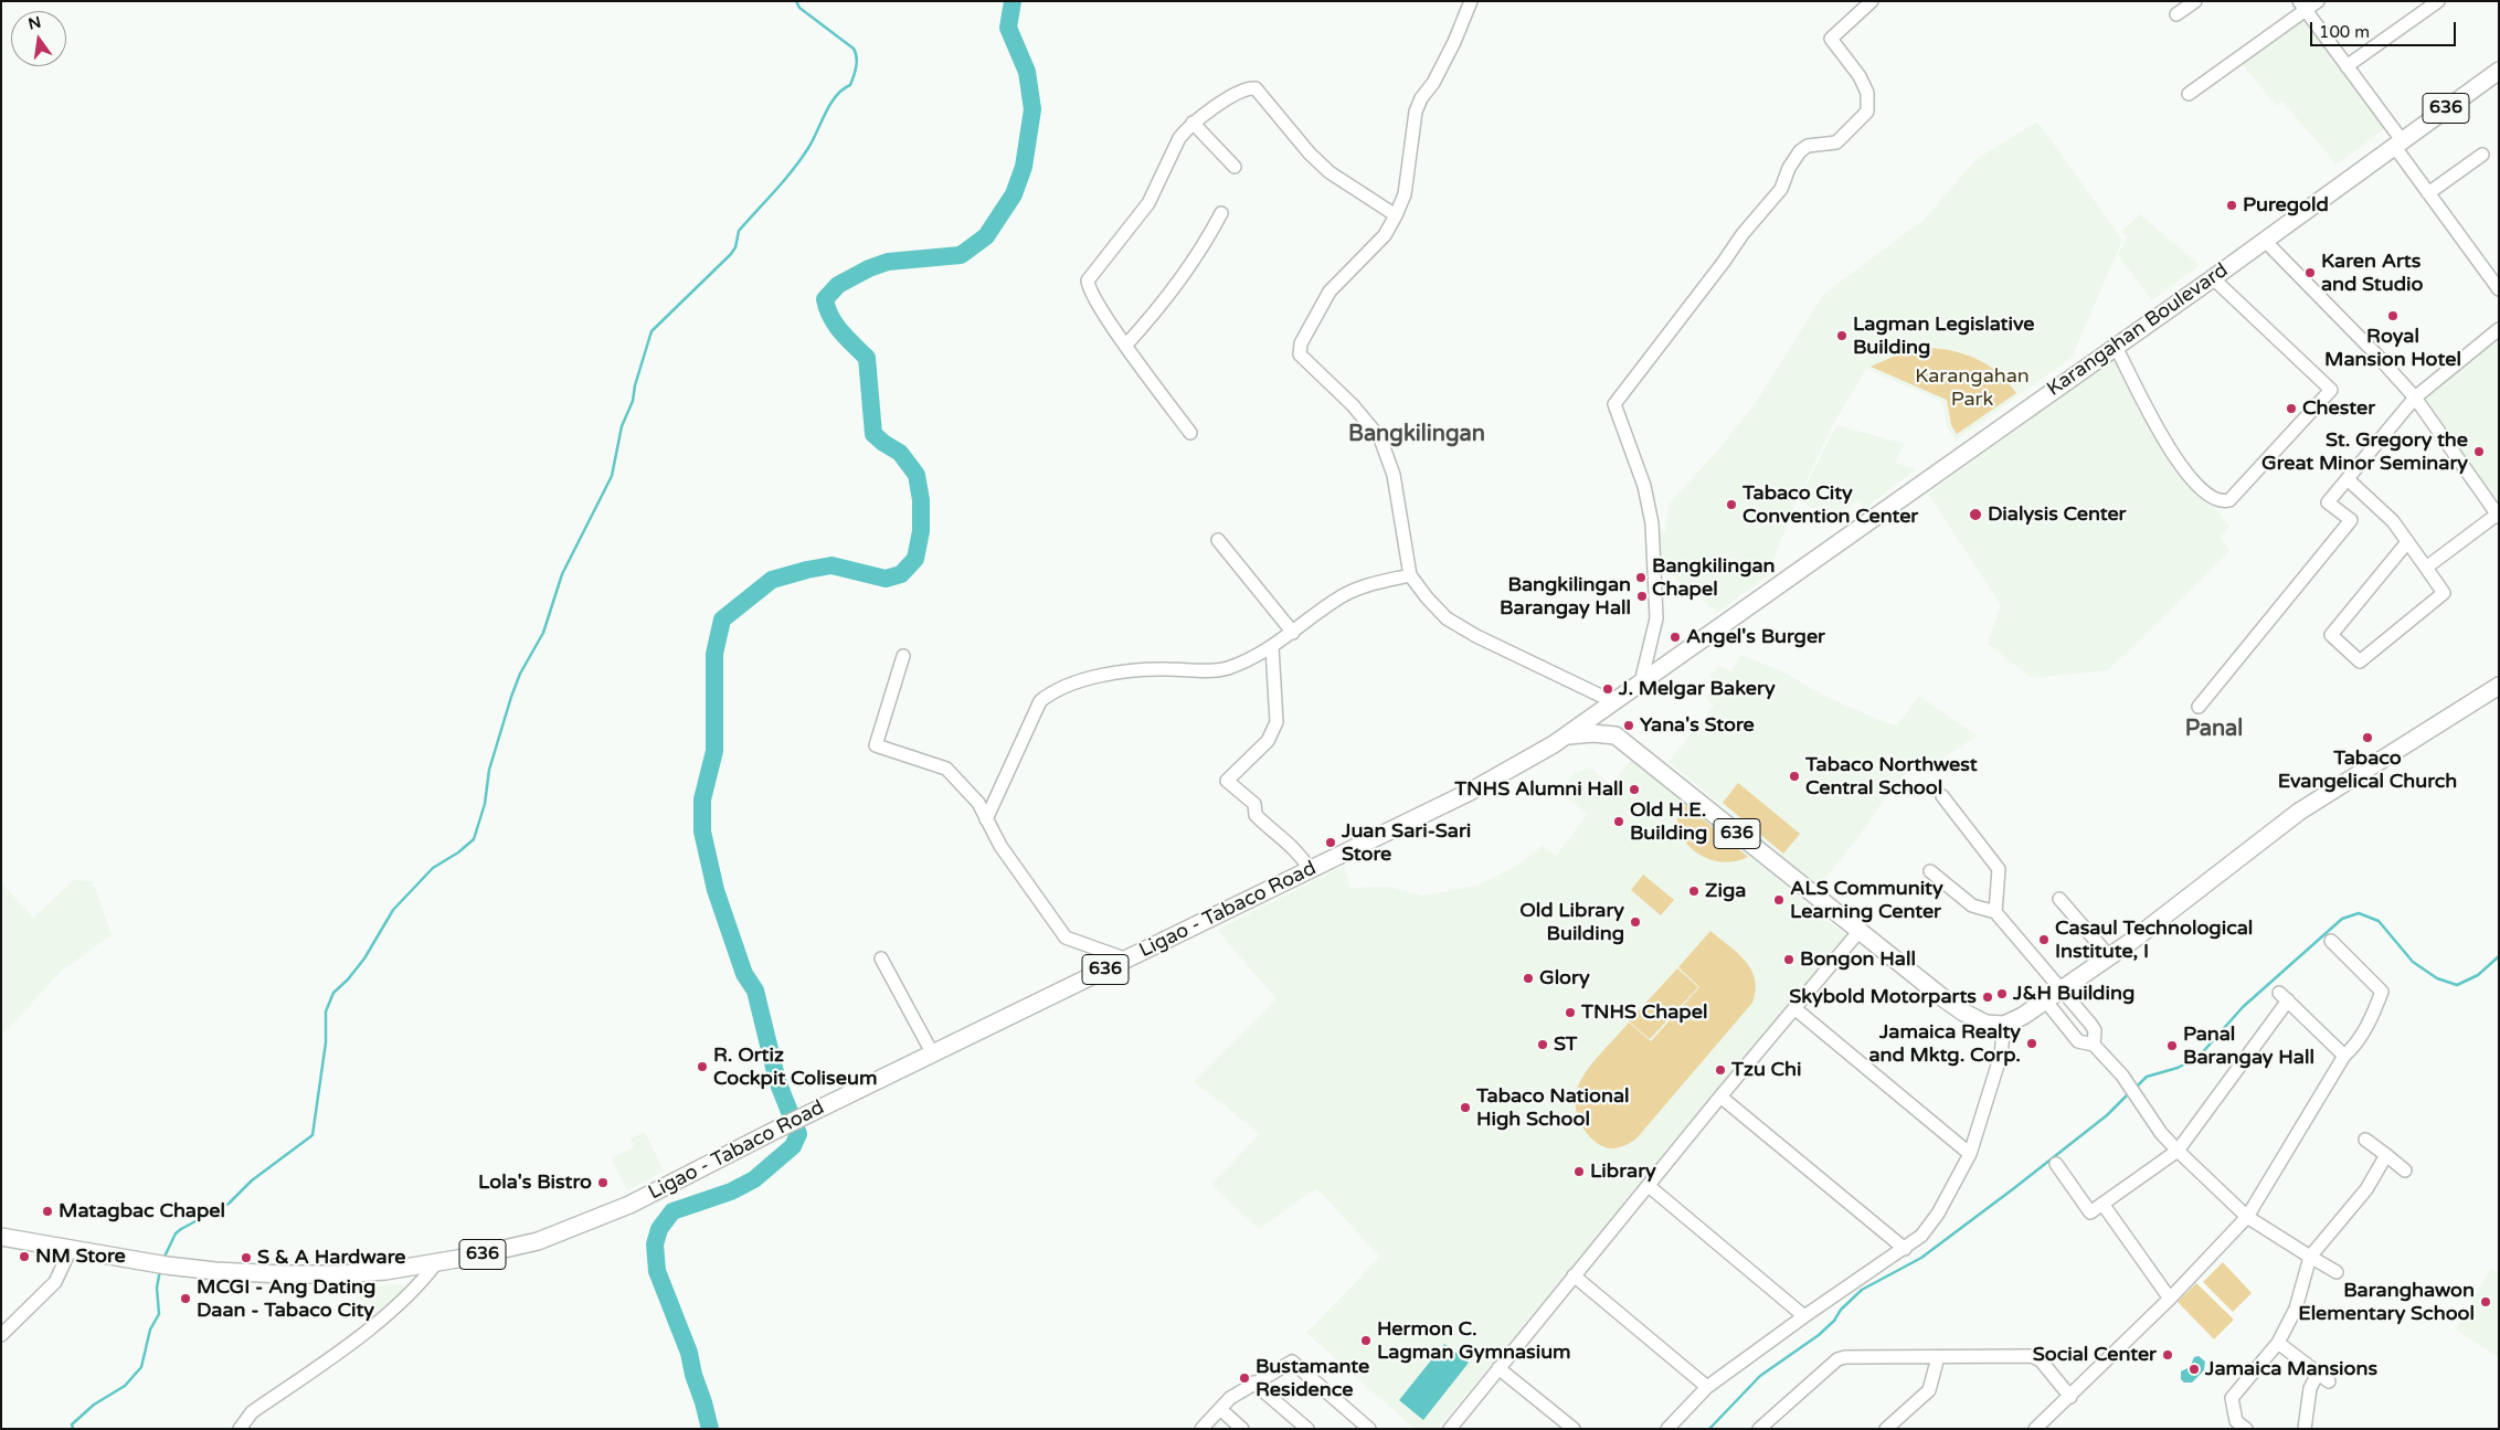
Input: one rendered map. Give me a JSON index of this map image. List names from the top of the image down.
{
  "streets": {
    "main road": ["636", "Karangahan Boulevard", "Ligao - Tabaco Road"]
  },
  "crossings": [
    ["636", "Ligao - Tabaco Road"],
    ["Karangahan Boulevard", "Ligao - Tabaco Road"]
  ],
  "districts": ["Bangkilingan", "Panal"],
  "parks": ["Karangahan Park"],
  "places": [
    "Puregold",
    "Karen Arts and Studio",
    "Royal Mansion Hotel",
    "Lagman Legislative Building",
    "Chester",
    "St. Gregory the Great Minor Seminary",
    "Tabaco City Convention Center",
    "Dialysis Center",
    "Bangkilingan Chapel",
    "Bangkilingan Barangay Hall",
    "Angel's Burger",
    "J. Melgar Bakery",
    "Yana's Store",
    "Tabaco Evangelical Church",
    "Tabaco Northwest Central School",
    "TNHS Alumni Hall",
    "Old H.E. Building",
    "Juan Sari-Sari Store",
    "Ziga",
    "ALS Community Learning Center",
    "Old Library Building",
    "Casaul Technological Institute, I",
    "Bongon Hall",
    "Glory",
    "J&H Building",
    "Skybold Motorparts",
    "TNHS Chapel",
    "Jamaica Realty and Mktg. Corp.",
    "ST",
    "Panal Barangay Hall",
    "R. Ortiz Cockpit Coliseum",
    "Tzu Chi",
    "Tabaco National High School",
    "Library",
    "Lola's Bistro",
    "Matagbac Chapel",
    "NM Store",
    "S & A Hardware",
    "MCGI - Ang Dating Daan - Tabaco City",
    "Baranghawon Elementary School",
    "Hermon C. Lagman Gymnasium",
    "Social Center",
    "Jamaica Mansions",
    "Bustamante Residence"
  ],
  "scale_bar": "100 m",
  "north": "top"
}
